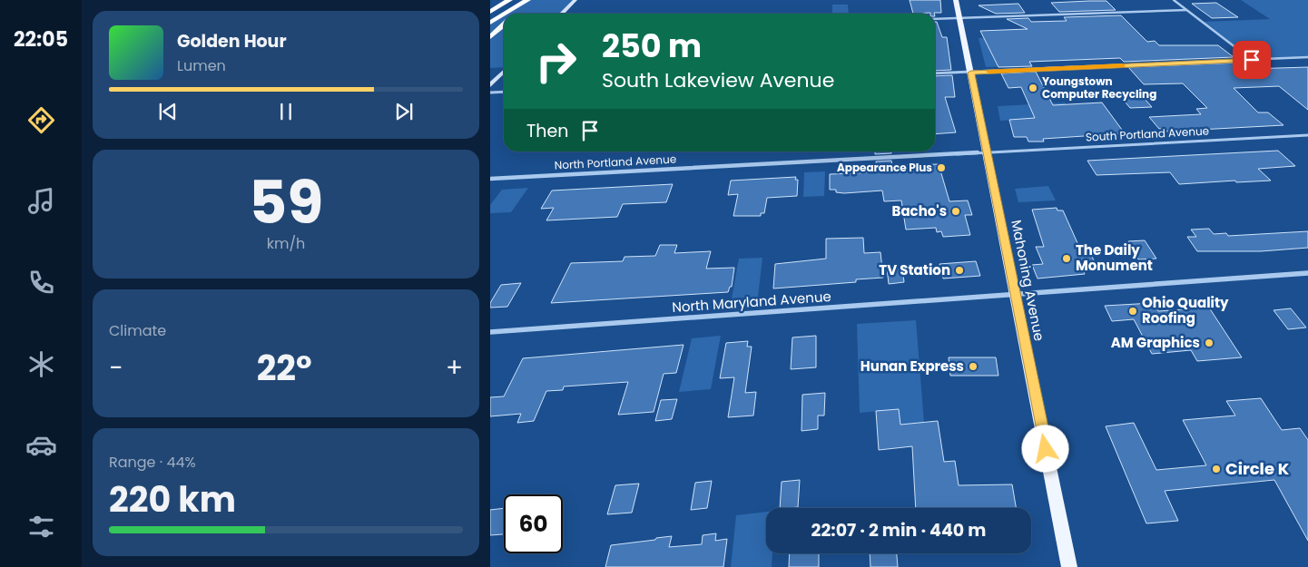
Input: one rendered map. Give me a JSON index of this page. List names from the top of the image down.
{
  "streets": {
    "main road": ["Mahoning Avenue"],
    "street": ["South Portland Avenue", "North Portland Avenue", "North Maryland Avenue"]
  },
  "crossings": [
    ["South Portland Avenue", "North Portland Avenue"],
    ["South Portland Avenue", "Mahoning Avenue"],
    ["North Portland Avenue", "Mahoning Avenue"],
    ["Mahoning Avenue", "North Maryland Avenue"]
  ],
  "places": [
    "Youngstown Computer Recycling",
    "Appearance Plus",
    "Bacho's",
    "The Daily Monument",
    "TV Station",
    "Ohio Quality Roofing",
    "AM Graphics",
    "Hunan Express",
    "Circle K"
  ],
  "page": {
    "tabs": "22:05",
    "turn": ["250 m", "South Lakeview Avenue"],
    "song": ["Golden Hour", "Lumen"],
    "then": "Then",
    "tile": [
      ["59", "km/h"],
      "Climate",
      ["Range · 44%", "220 km"]
    ],
    "heat": ["−", "22°", "+"],
    "limit": "60",
    "trip": "22:07 · 2 min · 440 m"
  }
}
